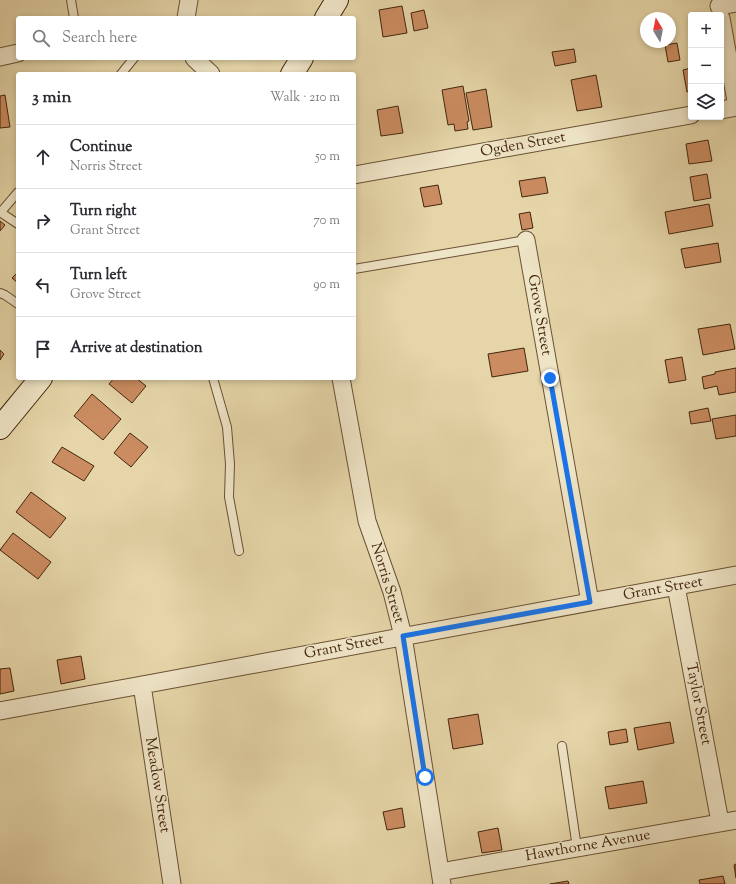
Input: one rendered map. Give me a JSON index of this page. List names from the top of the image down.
{
  "streets": {
    "street": [
      "Ogden Street",
      "Grove Street",
      "Norris Street",
      "Grant Street",
      "Taylor Street",
      "Meadow Street",
      "Hawthorne Avenue"
    ]
  },
  "crossings": [
    ["Grove Street", "Grant Street"],
    ["Norris Street", "Grant Street"],
    ["Norris Street", "Hawthorne Avenue"],
    ["Grant Street", "Taylor Street"],
    ["Grant Street", "Meadow Street"],
    ["Taylor Street", "Hawthorne Avenue"]
  ],
  "north": "top",
  "page": {
    "map_buttons": ["+", "−"],
    "search": "Search here",
    "heading": ["3 min", "Walk · 210 m"],
    "list": [
      ["Continue", "Norris Street", "50 m"],
      ["Turn right", "Grant Street", "70 m"],
      ["Turn left", "Grove Street", "90 m"],
      "Arrive at destination"
    ]
  }
}
